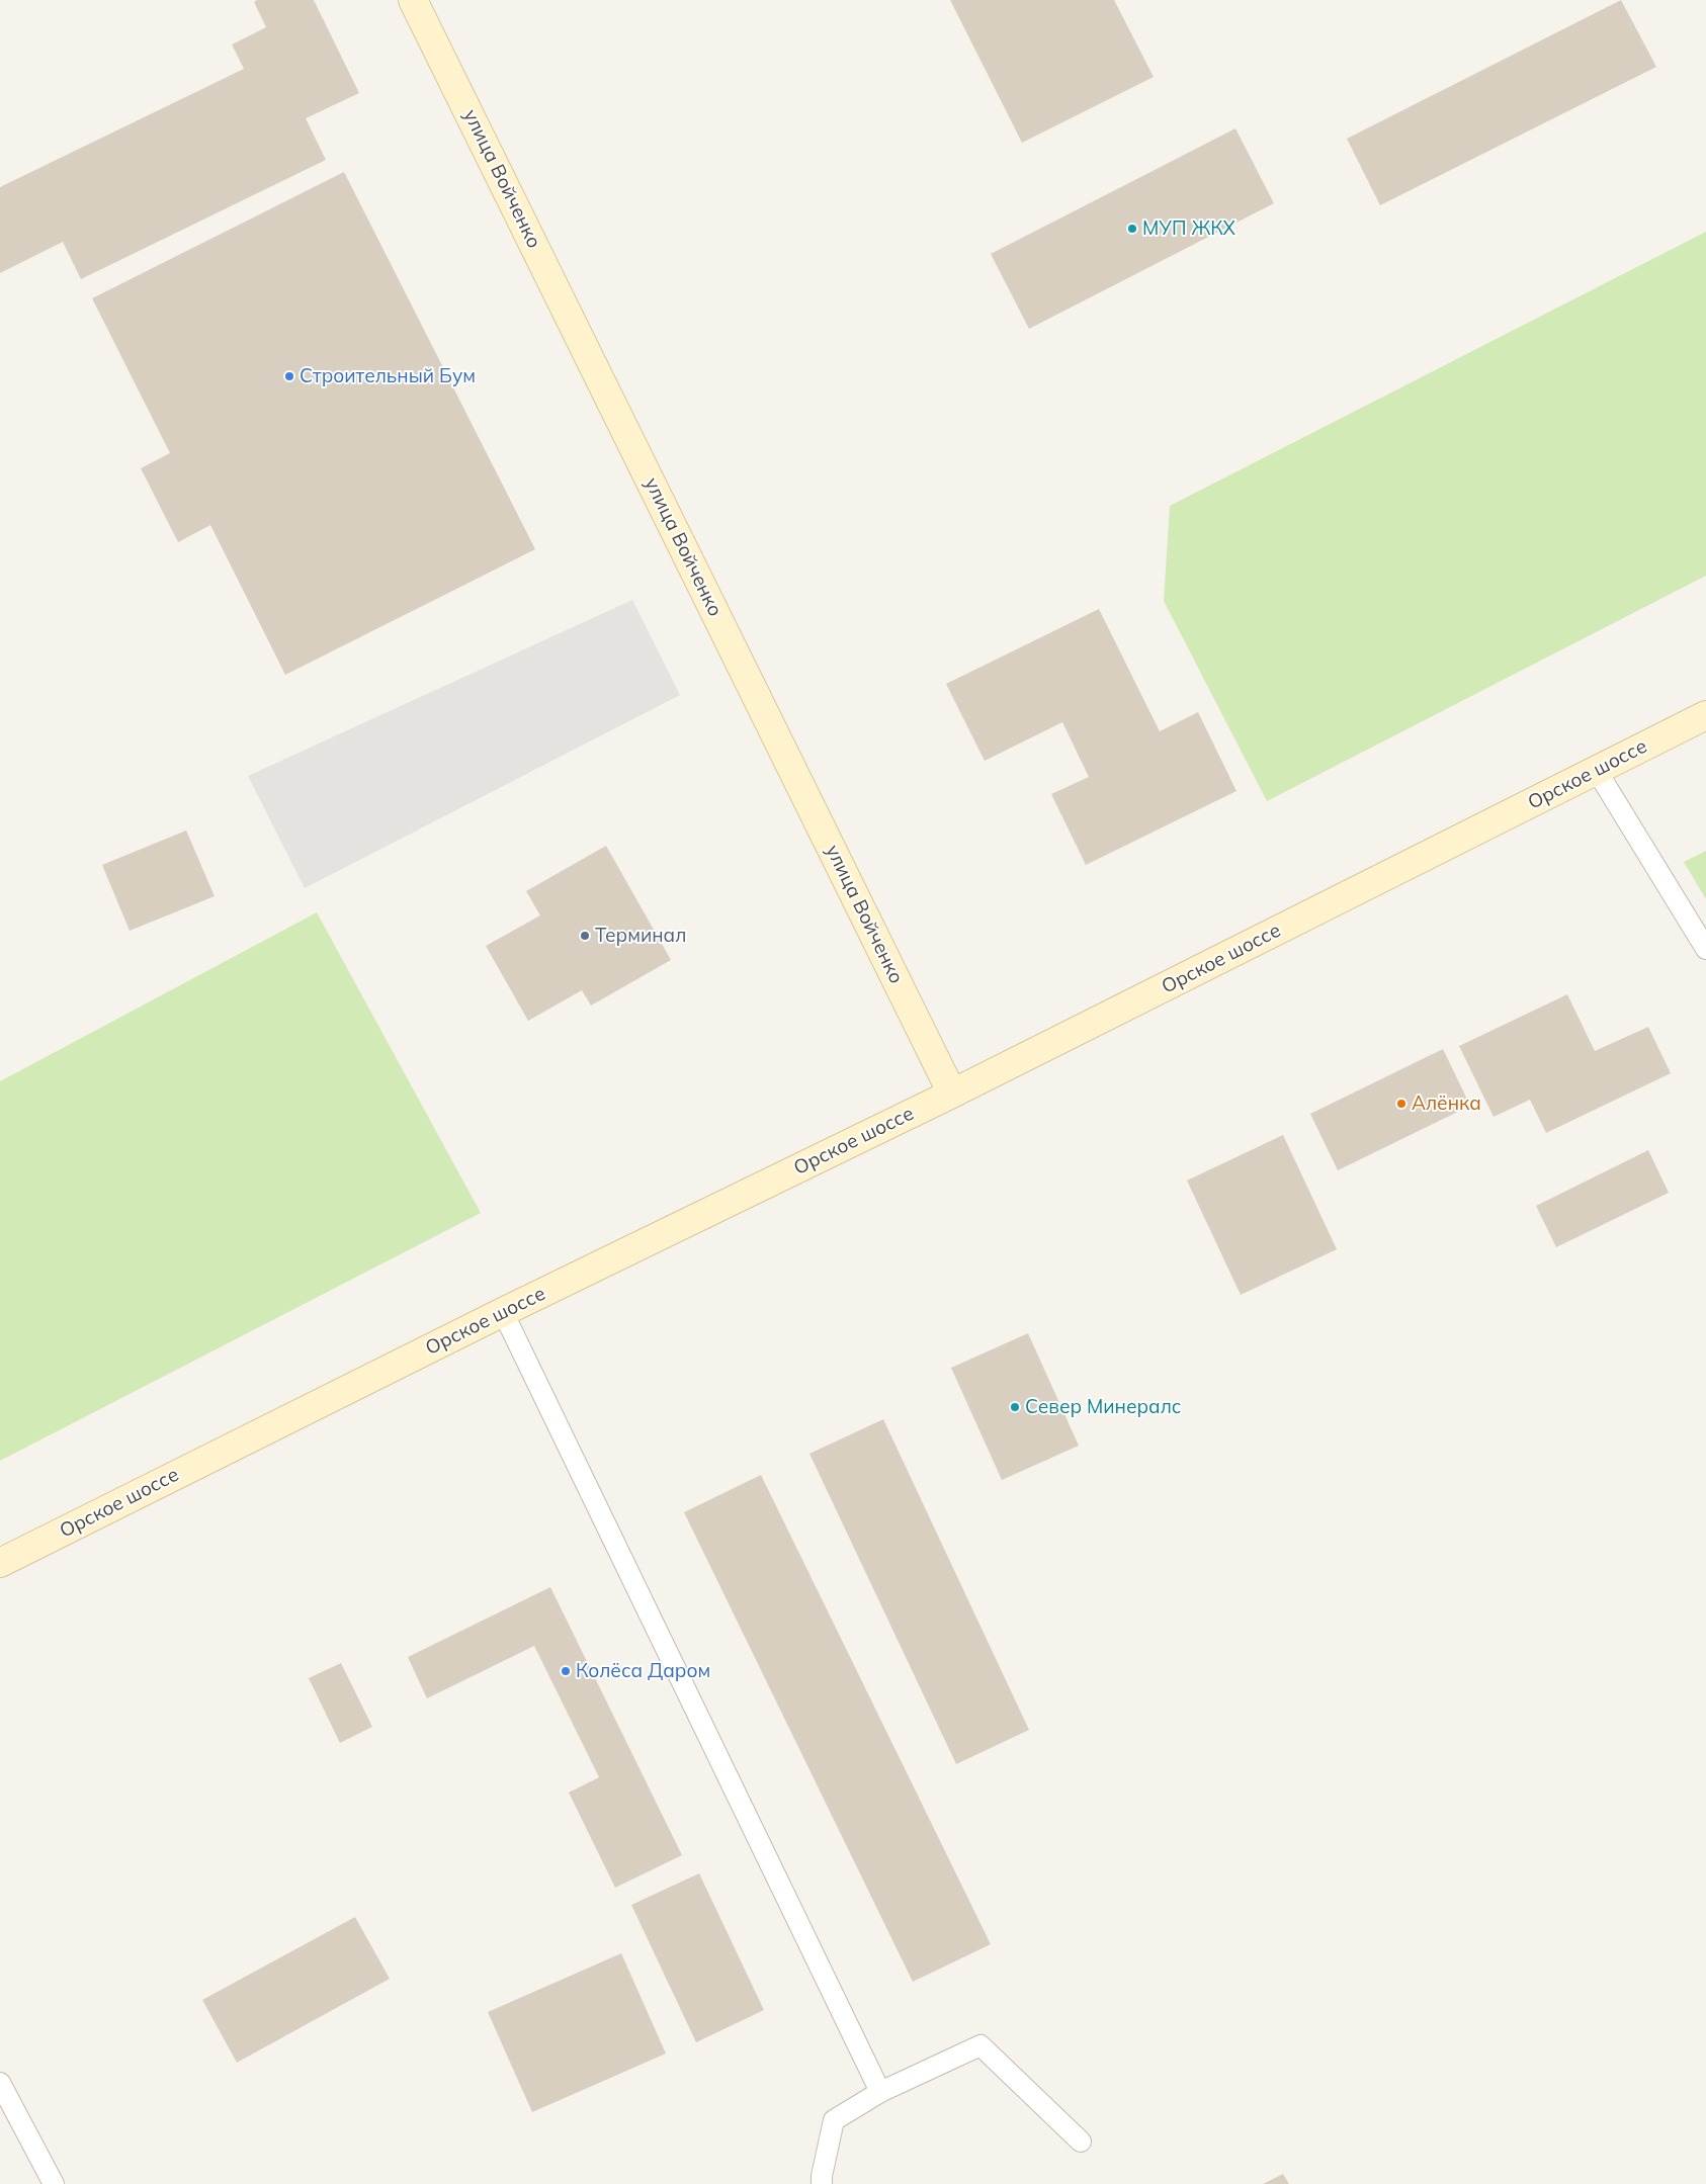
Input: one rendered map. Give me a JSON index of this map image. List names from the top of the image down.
{
  "streets": {
    "main road": ["улица Войченко", "Орское шоссе"]
  },
  "crossings": [
    ["улица Войченко", "Орское шоссе"]
  ],
  "places": [
    "МУП ЖКХ",
    "Строительный Бум",
    "Терминал",
    "Алёнка",
    "Север Минералс",
    "Колёса Даром"
  ]
}
